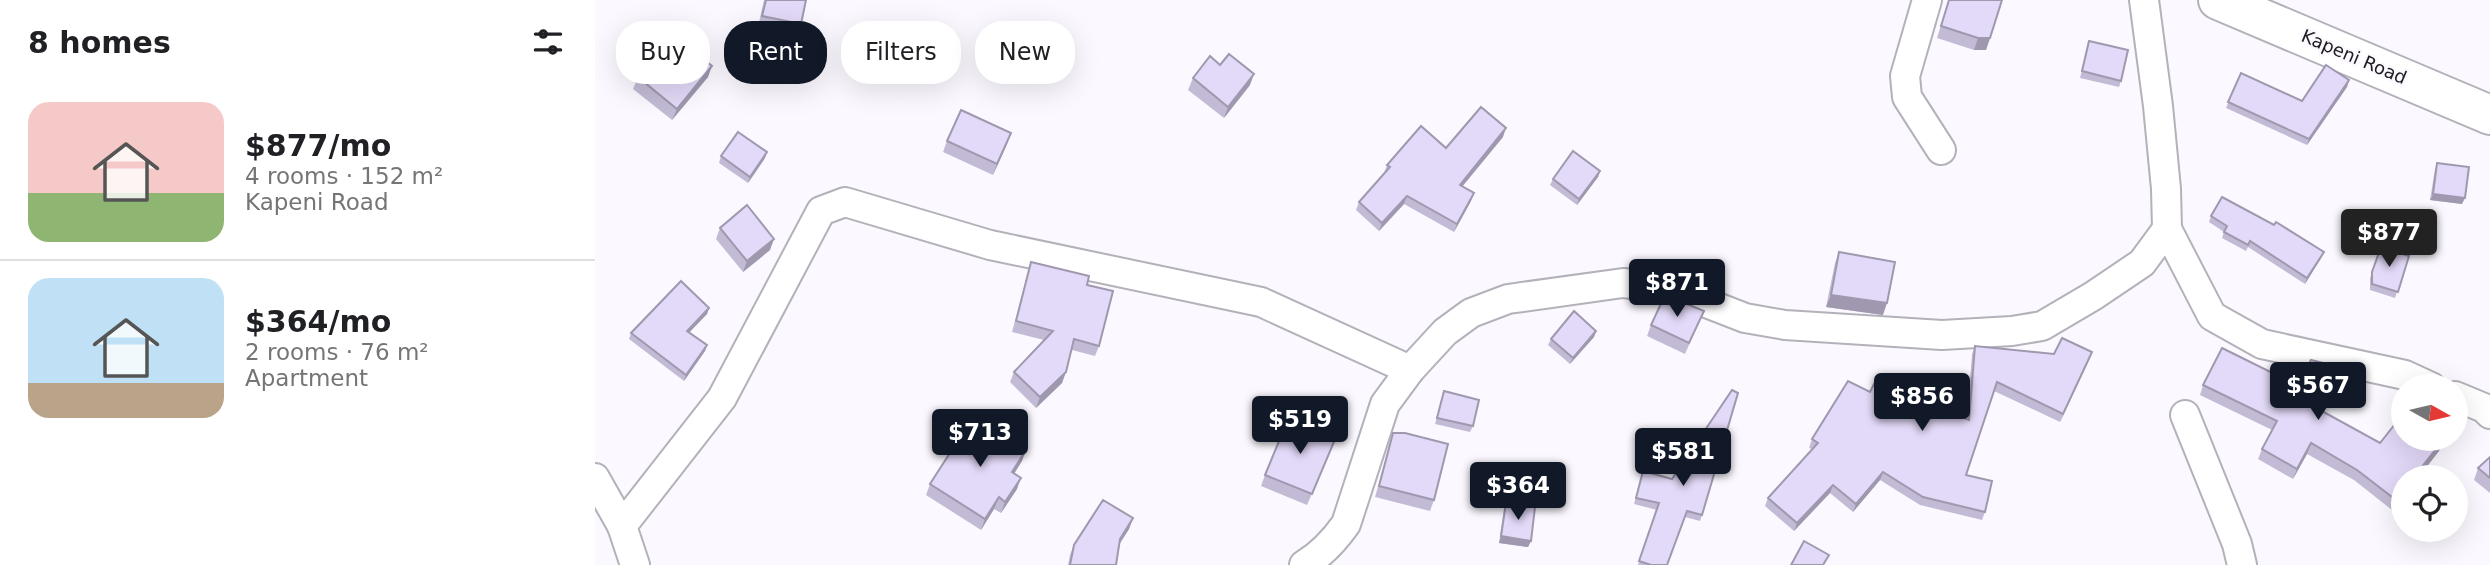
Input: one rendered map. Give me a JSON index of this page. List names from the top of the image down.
{
  "streets": {
    "main road": ["Kapeni Road"]
  },
  "north": "right",
  "page": {
    "heading": "8 homes",
    "chip": [
      "Buy",
      "Rent",
      "Filters",
      "New"
    ],
    "list": [
      {
        "name": "$877/mo",
        "note": "4 rooms · 152 m² · Kapeni Road"
      },
      {
        "name": "$364/mo",
        "note": "2 rooms · 76 m² · Apartment"
      }
    ],
    "price": [
      "$877",
      "$871",
      "$567",
      "$856",
      "$519",
      "$713",
      "$581",
      "$364"
    ]
  }
}
